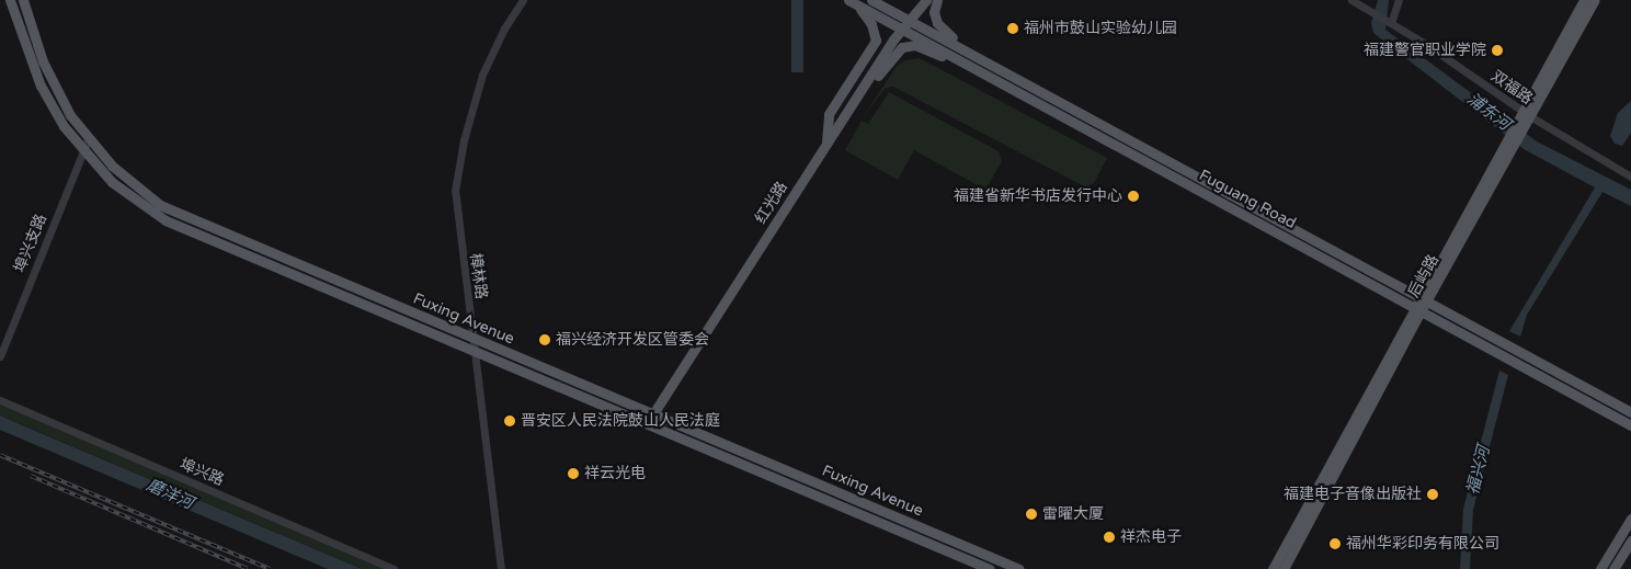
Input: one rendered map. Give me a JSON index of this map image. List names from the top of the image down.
{
  "streets": {
    "main road": [
      "Fuguang Road",
      "红光路",
      "后屿路",
      "Fuxing Avenue"
    ],
    "street": [
      "双福路",
      "埠兴支路",
      "樟林路",
      "埠兴路"
    ]
  },
  "crossings": [
    ["双福路", "后屿路"],
    ["Fuguang Road", "红光路"],
    ["Fuguang Road", "后屿路"],
    ["红光路", "Fuxing Avenue"],
    ["埠兴支路", "Fuxing Avenue"],
    ["樟林路", "Fuxing Avenue"]
  ],
  "water": ["浦东河", "福兴河", "磨洋河"],
  "places": [
    "福州市鼓山实验幼儿园",
    "福建警官职业学院",
    "福建省新华书店发行中心",
    "福兴经济开发区管委会",
    "晋安区人民法院鼓山人民法庭",
    "祥云光电",
    "福建电子音像出版社",
    "雷曜大厦",
    "祥杰电子",
    "福州华彩印务有限公司"
  ]
}
